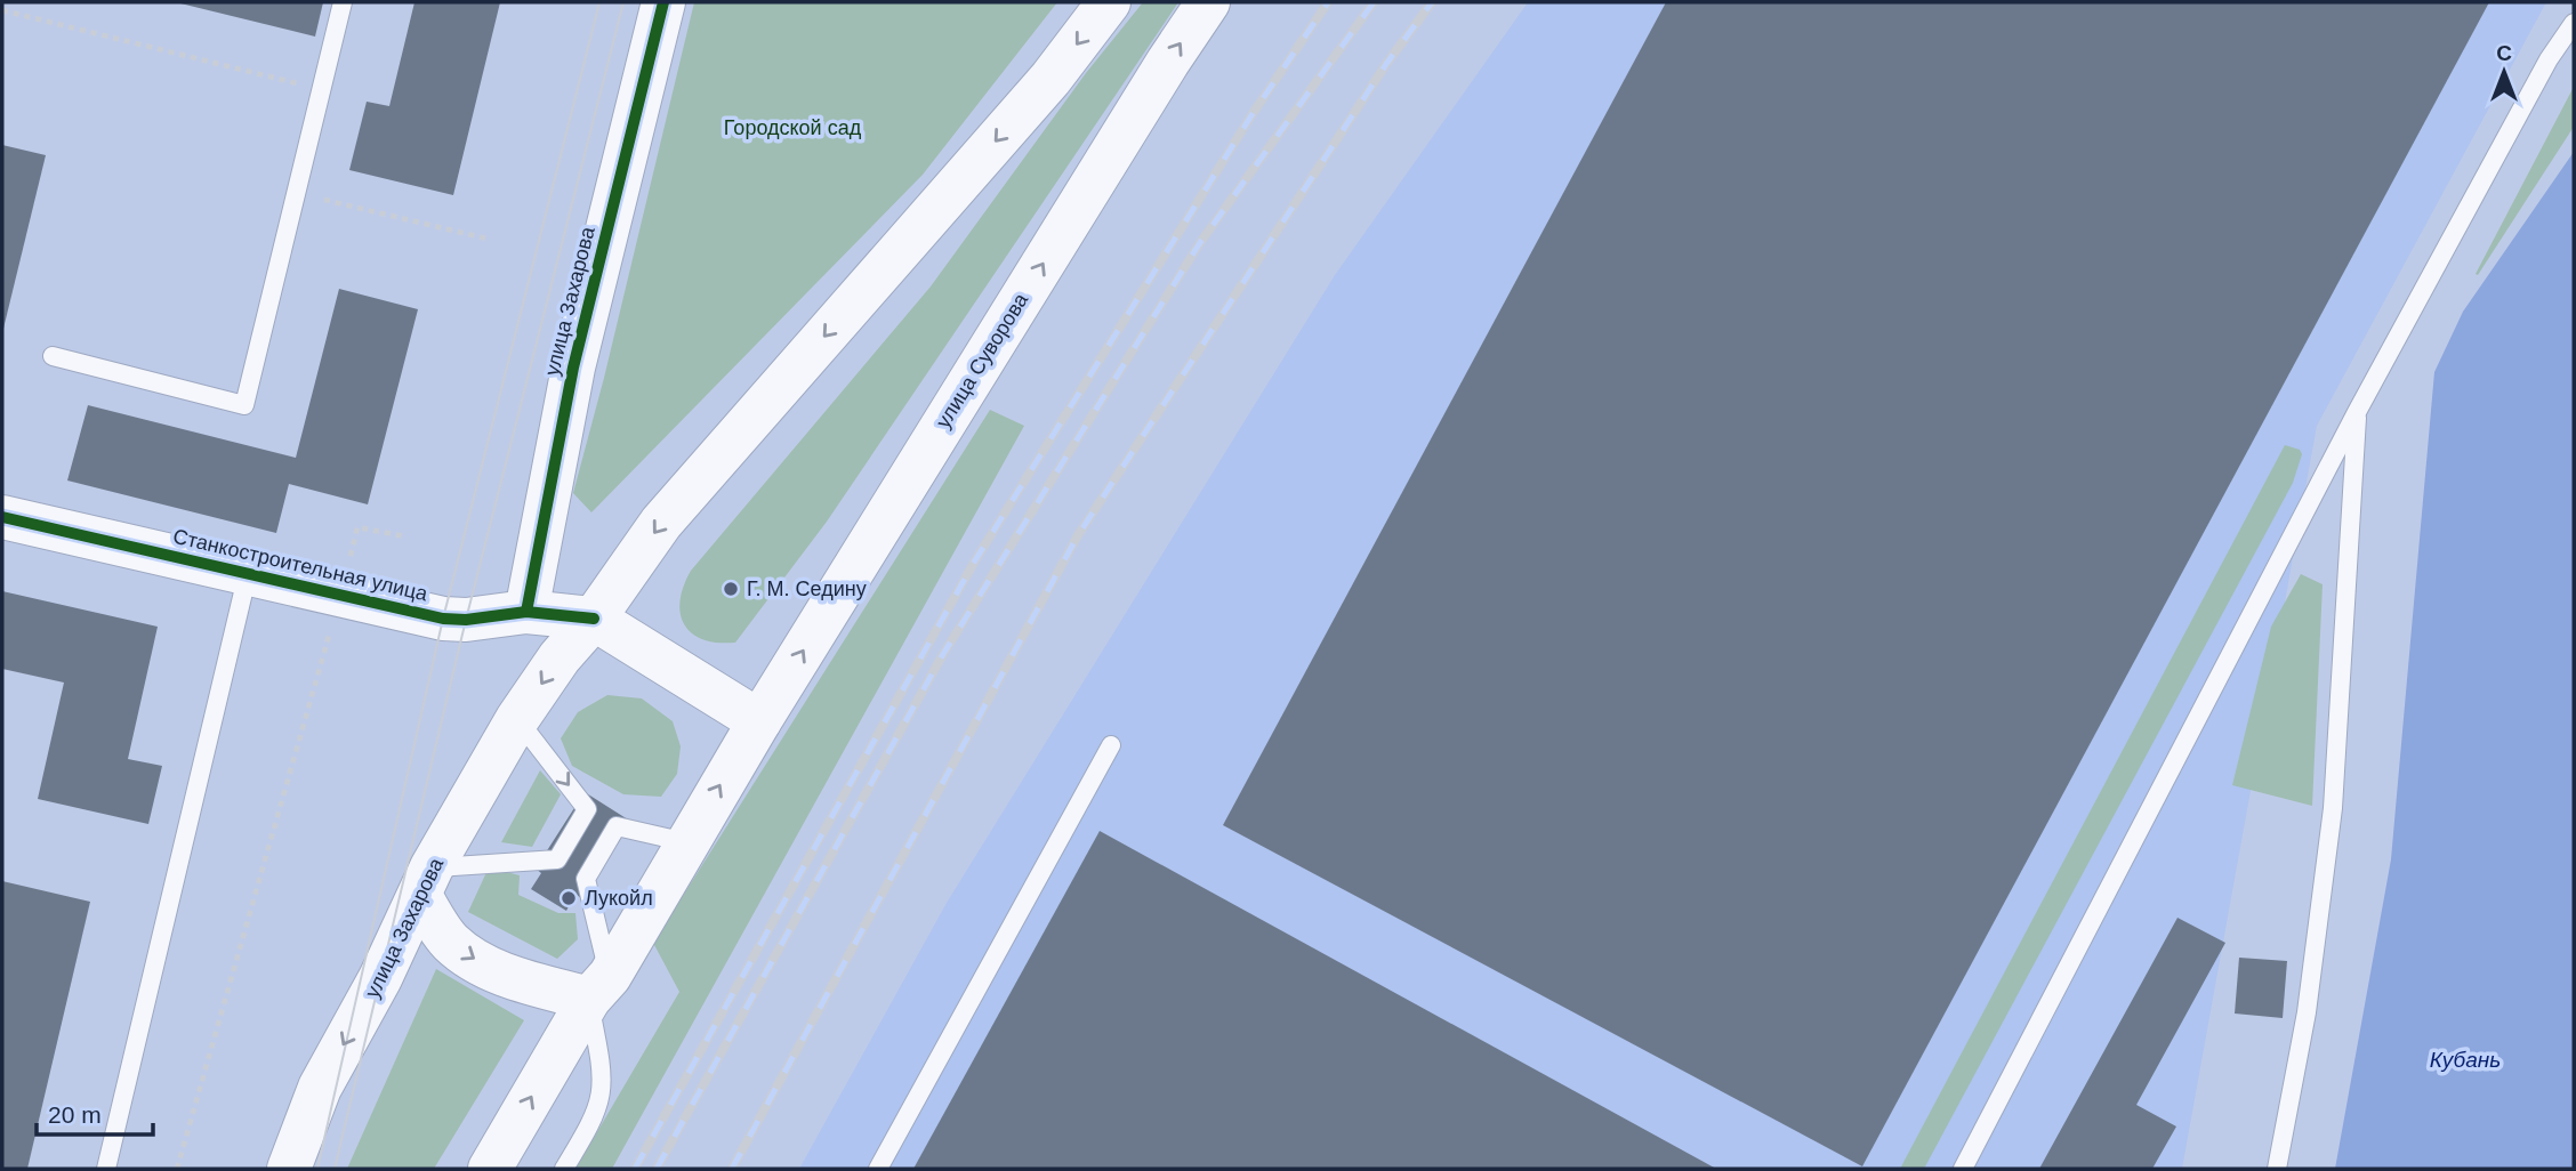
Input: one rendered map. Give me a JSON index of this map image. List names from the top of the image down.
{
  "streets": {
    "main road": ["улица Захарова", "улица Суворова", "Станкостроительная улица"]
  },
  "crossings": [
    ["улица Захарова", "Станкостроительная улица"],
    ["улица Суворова", "Станкостроительная улица"]
  ],
  "water": ["Кубань"],
  "parks": ["Городской сад"],
  "places": ["Г. М. Седину", "Лукойл"],
  "scale_bar": "20 m",
  "north": "top"
}
